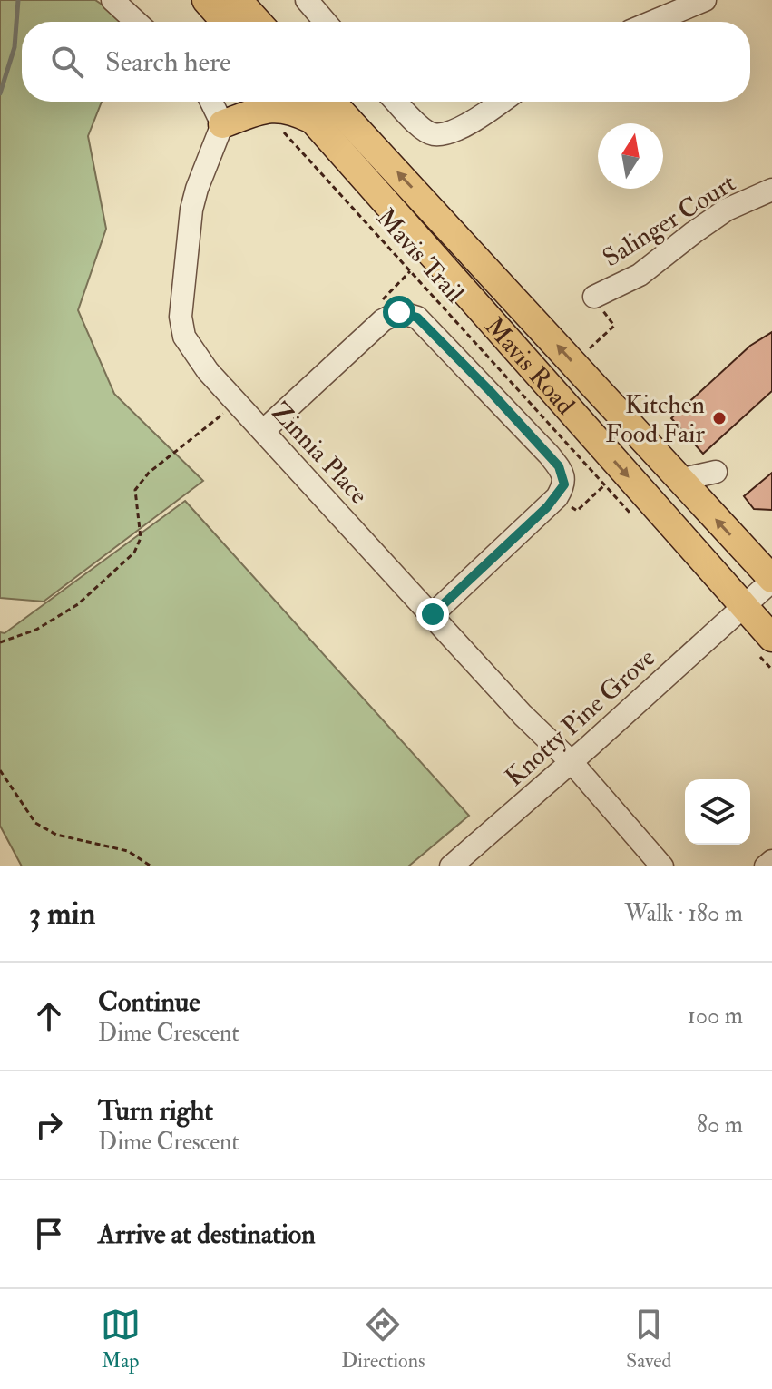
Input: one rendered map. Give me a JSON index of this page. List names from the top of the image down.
{
  "streets": {
    "main road": ["Mavis Road"],
    "street": ["Salinger Court", "Zinnia Place", "Knotty Pine Grove"],
    "path": ["Mavis Trail"]
  },
  "crossings": [
    ["Mavis Road", "Knotty Pine Grove"],
    ["Zinnia Place", "Knotty Pine Grove"]
  ],
  "places": ["Kitchen Food Fair"],
  "north": "top",
  "page": {
    "search": "Search here",
    "heading": ["3 min", "Walk · 180 m"],
    "list": [
      ["Continue", "Dime Crescent", "100 m"],
      ["Turn right", "Dime Crescent", "80 m"],
      "Arrive at destination"
    ],
    "nav": ["Map", "Directions", "Saved"]
  }
}
